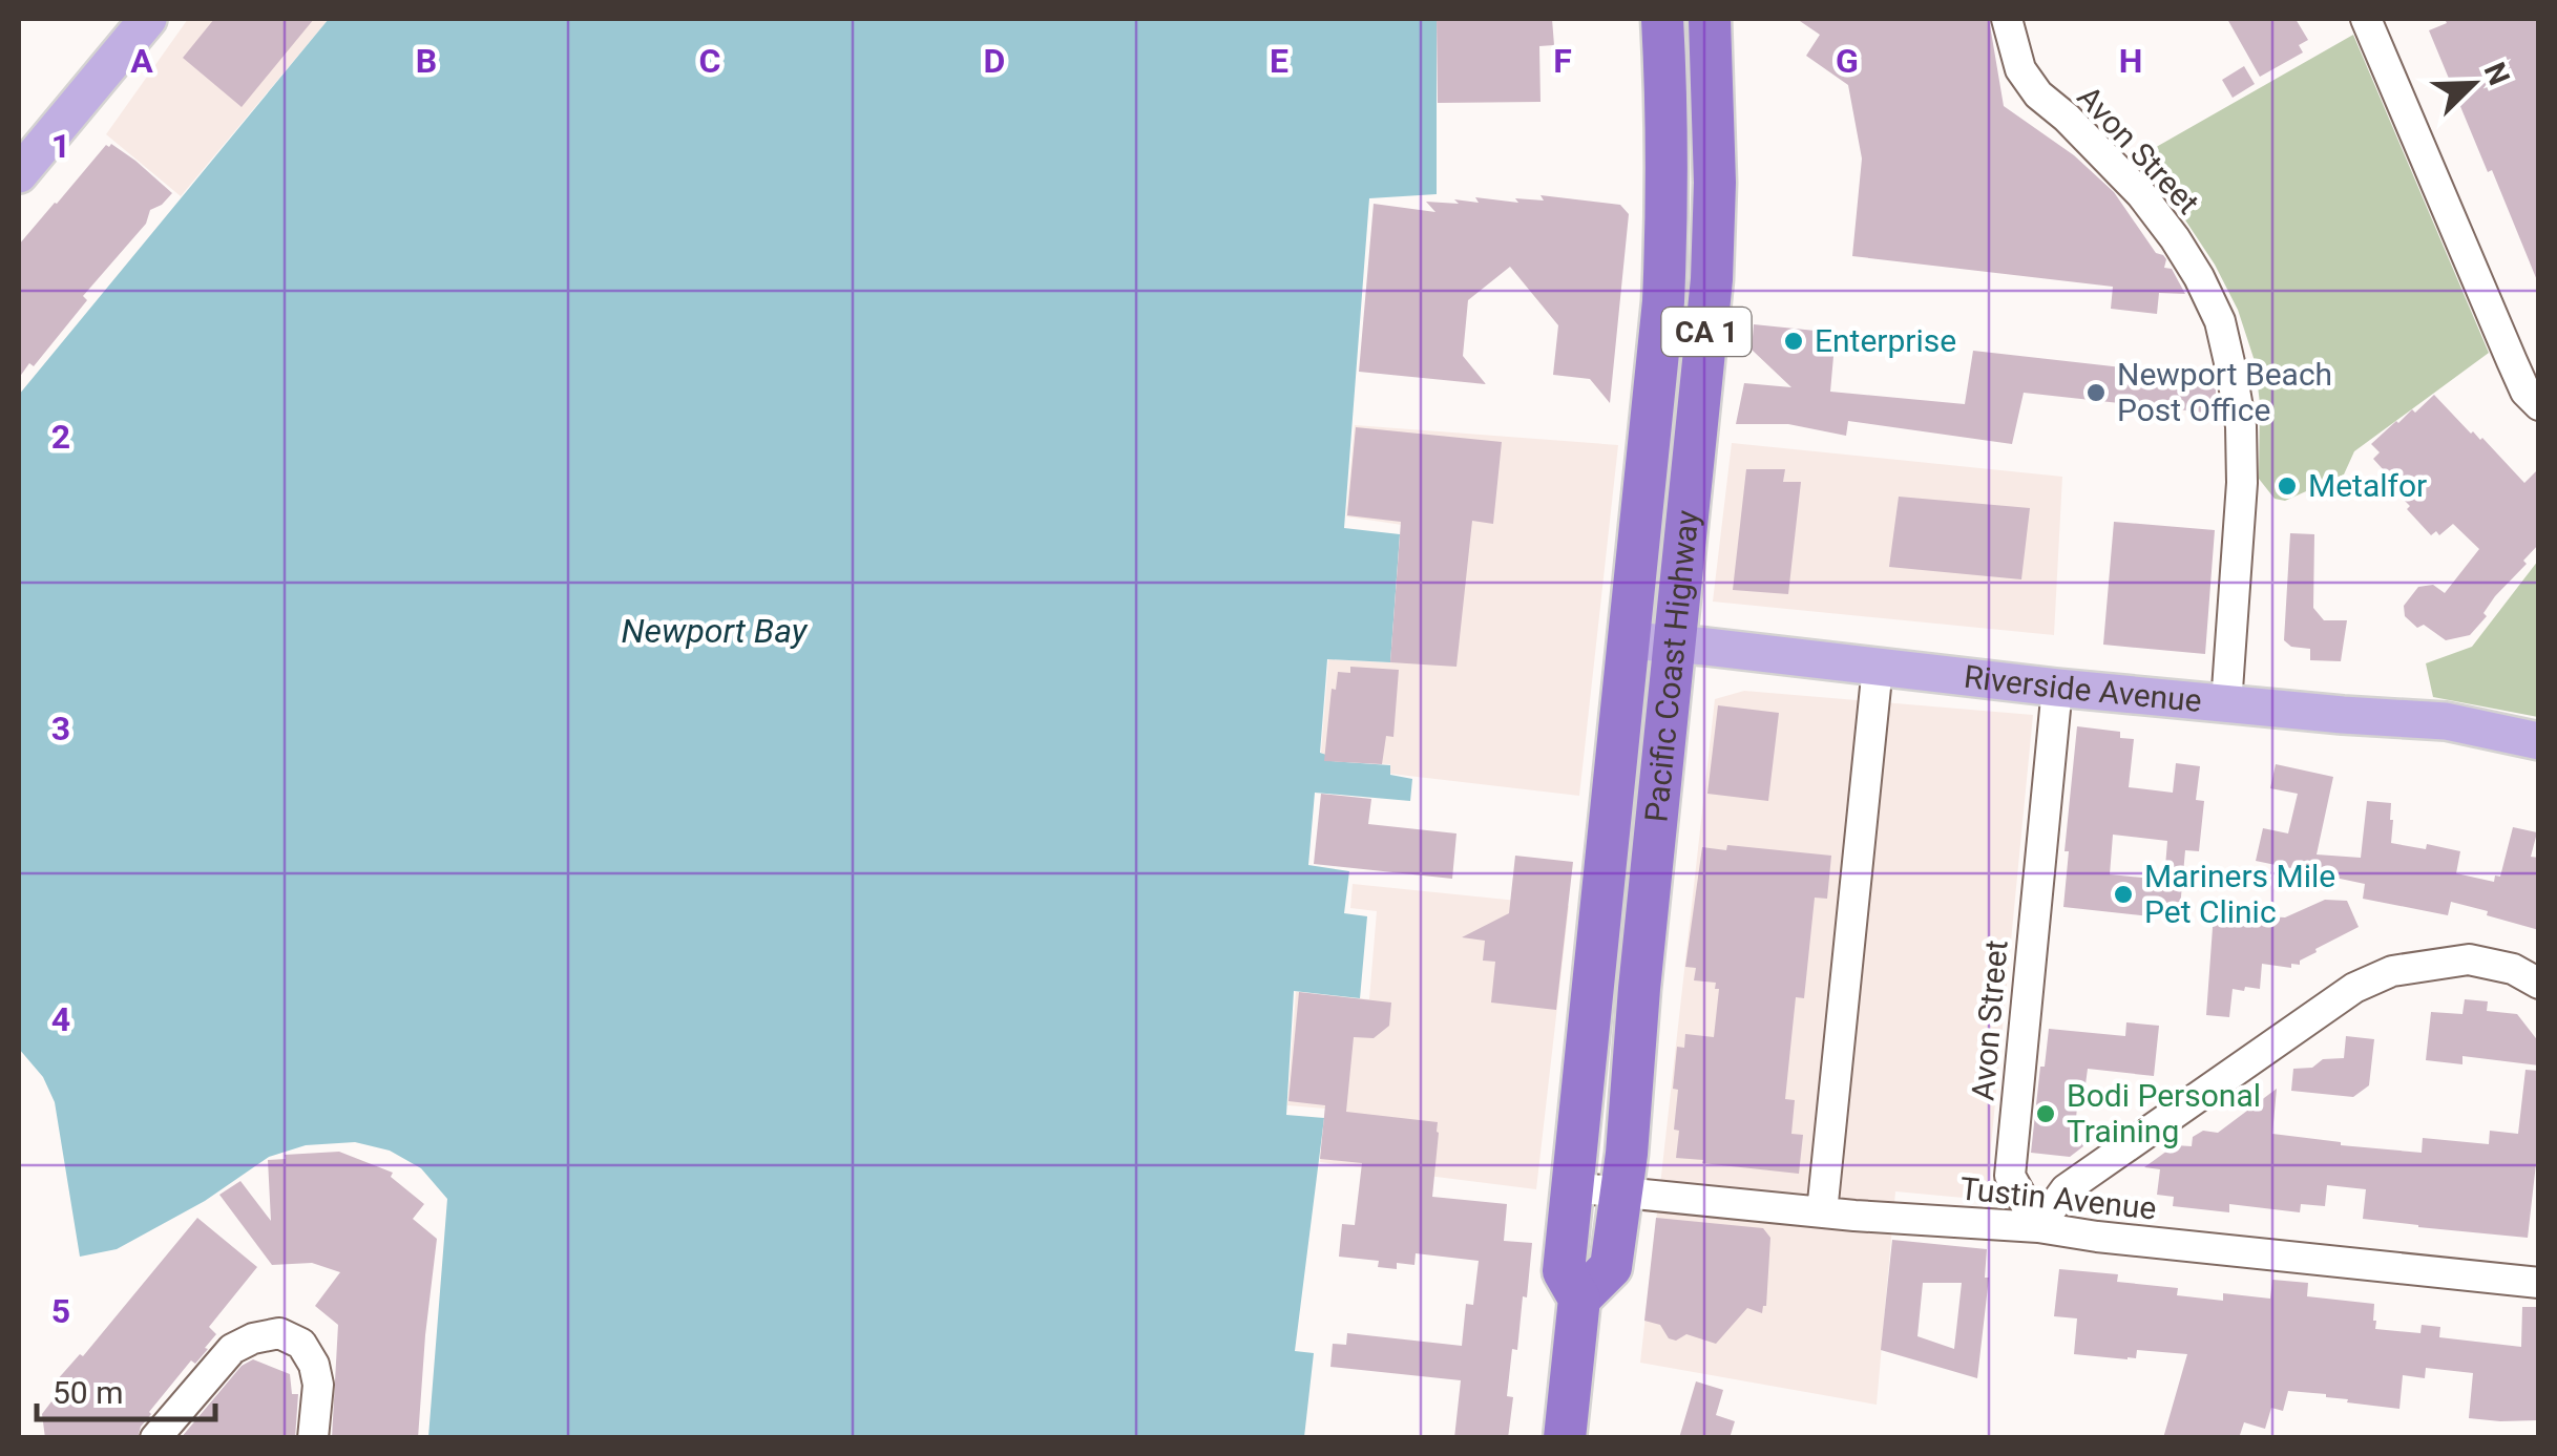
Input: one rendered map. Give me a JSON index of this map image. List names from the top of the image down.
{
  "streets": {
    "highway": ["CA 1", "Pacific Coast Highway"],
    "main road": ["Riverside Avenue"],
    "street": ["Avon Street", "Tustin Avenue"]
  },
  "crossings": [
    ["Avon Street", "Riverside Avenue"],
    ["Avon Street", "Tustin Avenue"],
    ["Pacific Coast Highway", "Riverside Avenue"],
    ["Pacific Coast Highway", "Tustin Avenue"]
  ],
  "water": ["Newport Bay"],
  "places": [
    "Enterprise",
    "Newport Beach Post Office",
    "Metalfor",
    "Mariners Mile Pet Clinic",
    "Bodi Personal Training"
  ],
  "scale_bar": "50 m",
  "north": "top right",
  "grid": {
    "columns": [
      "A",
      "B",
      "C",
      "D",
      "E",
      "F",
      "G",
      "H"
    ],
    "rows": [
      "1",
      "2",
      "3",
      "4",
      "5"
    ]
  }
}
